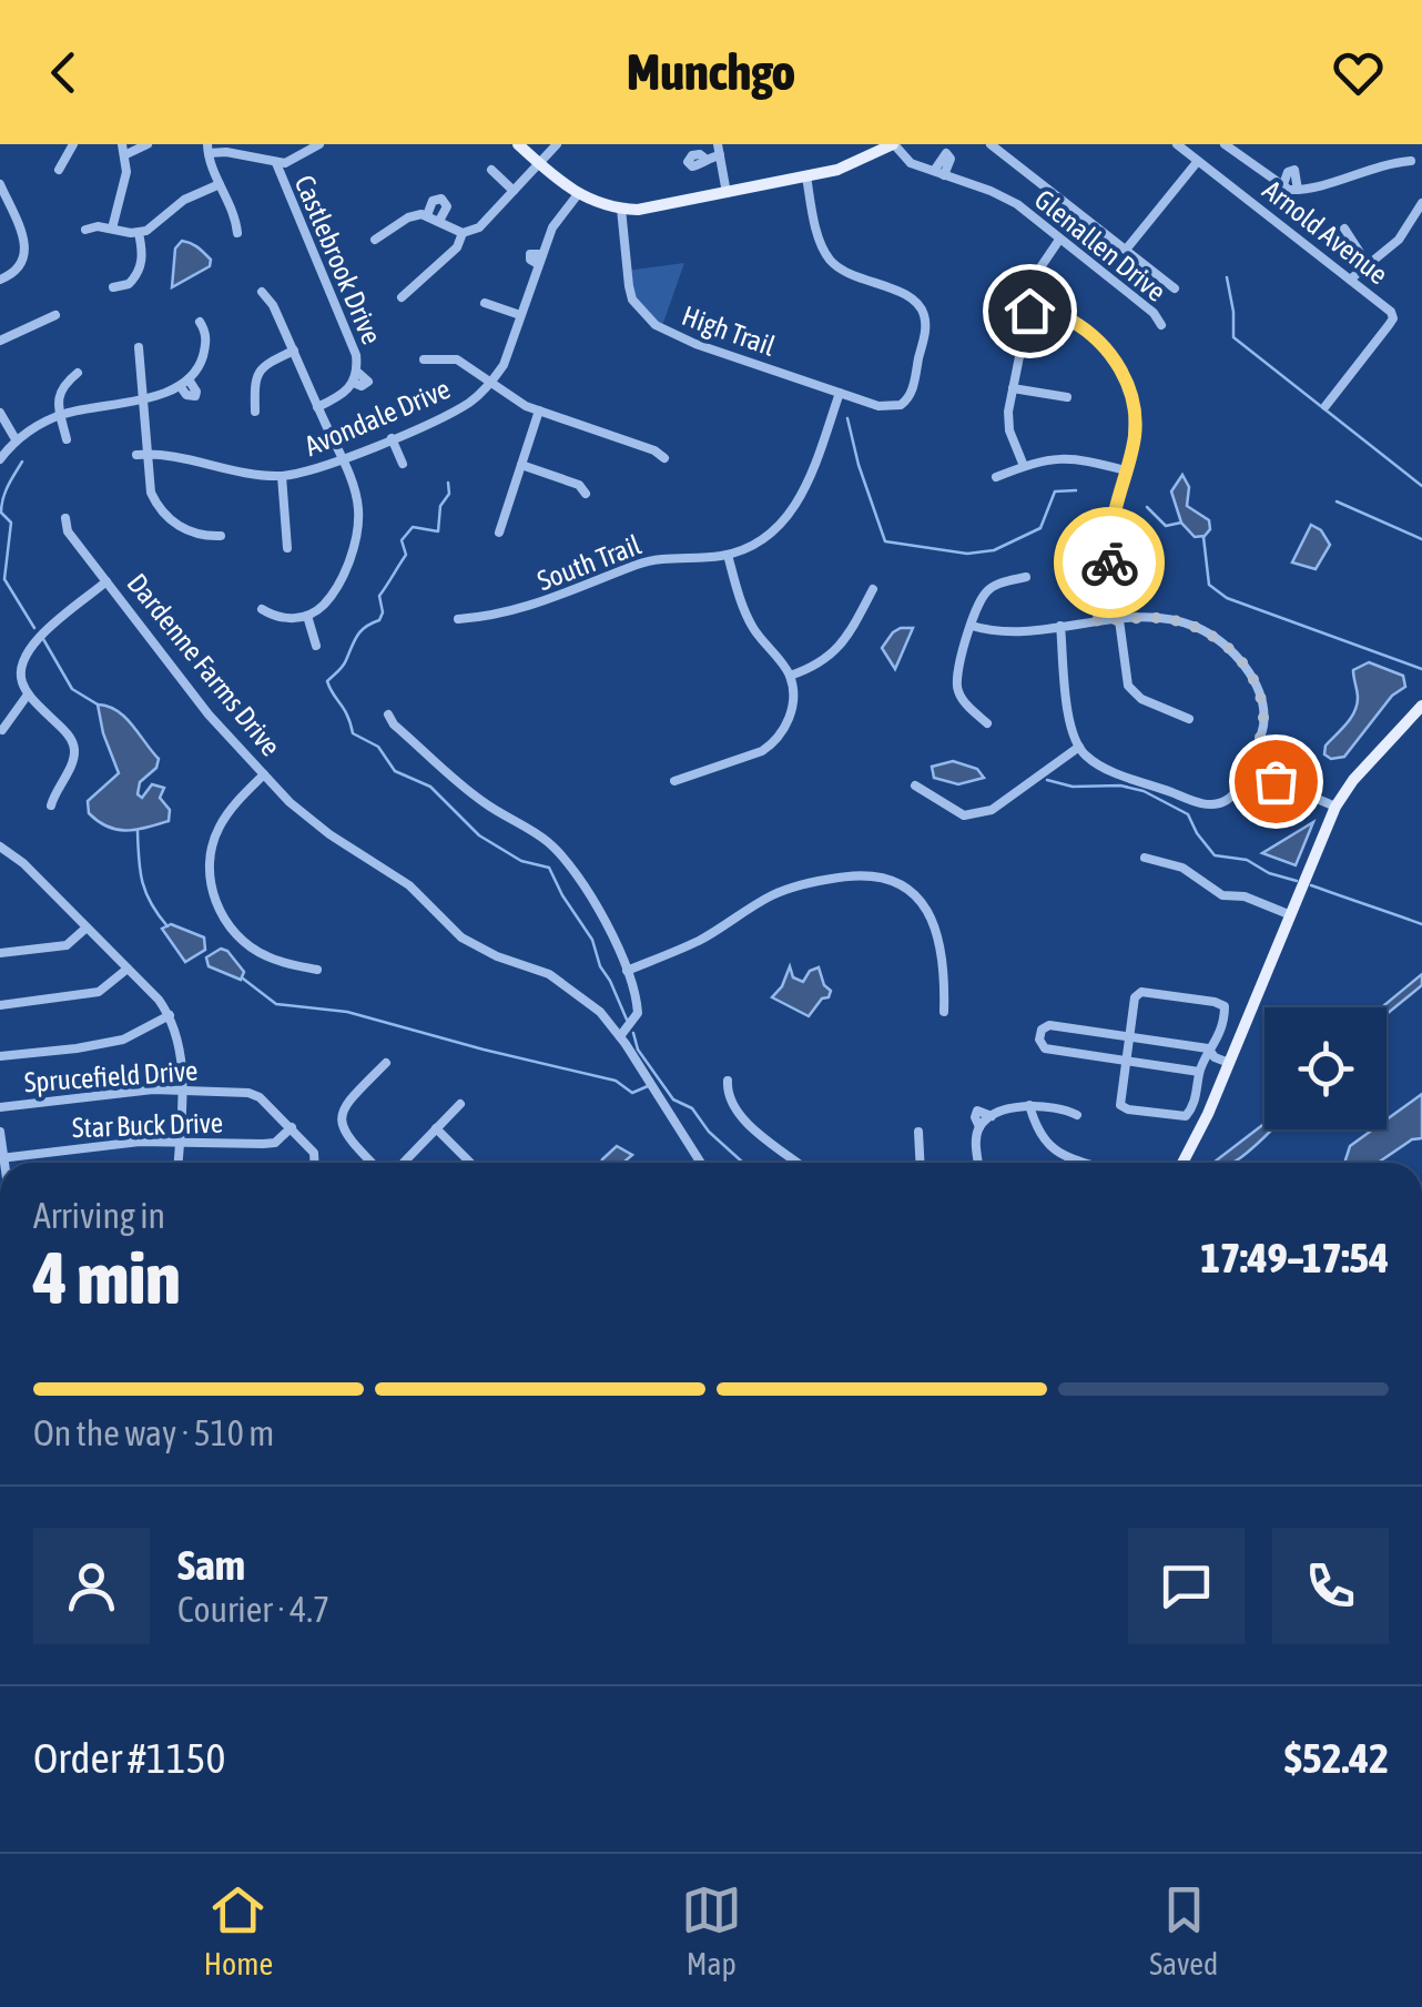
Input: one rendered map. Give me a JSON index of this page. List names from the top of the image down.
{
  "streets": {
    "street": [
      "Arnold Avenue",
      "Glenallen Drive",
      "Castlebrook Drive",
      "High Trail",
      "Avondale Drive",
      "South Trail",
      "Dardenne Farms Drive",
      "Sprucefield Drive",
      "Star Buck Drive"
    ]
  },
  "crossings": [
    ["High Trail", "South Trail"],
    ["Sprucefield Drive", "Star Buck Drive"]
  ],
  "page": {
    "header": "Munchgo",
    "heading": ["4 min", "Arriving in", "17:49–17:54"],
    "panel": [
      "Sam",
      "Courier · 4.7",
      "Order #1150",
      "$52.42"
    ],
    "bar": "On the way · 510 m",
    "tabs": ["Home", "Map", "Saved"]
  }
}
